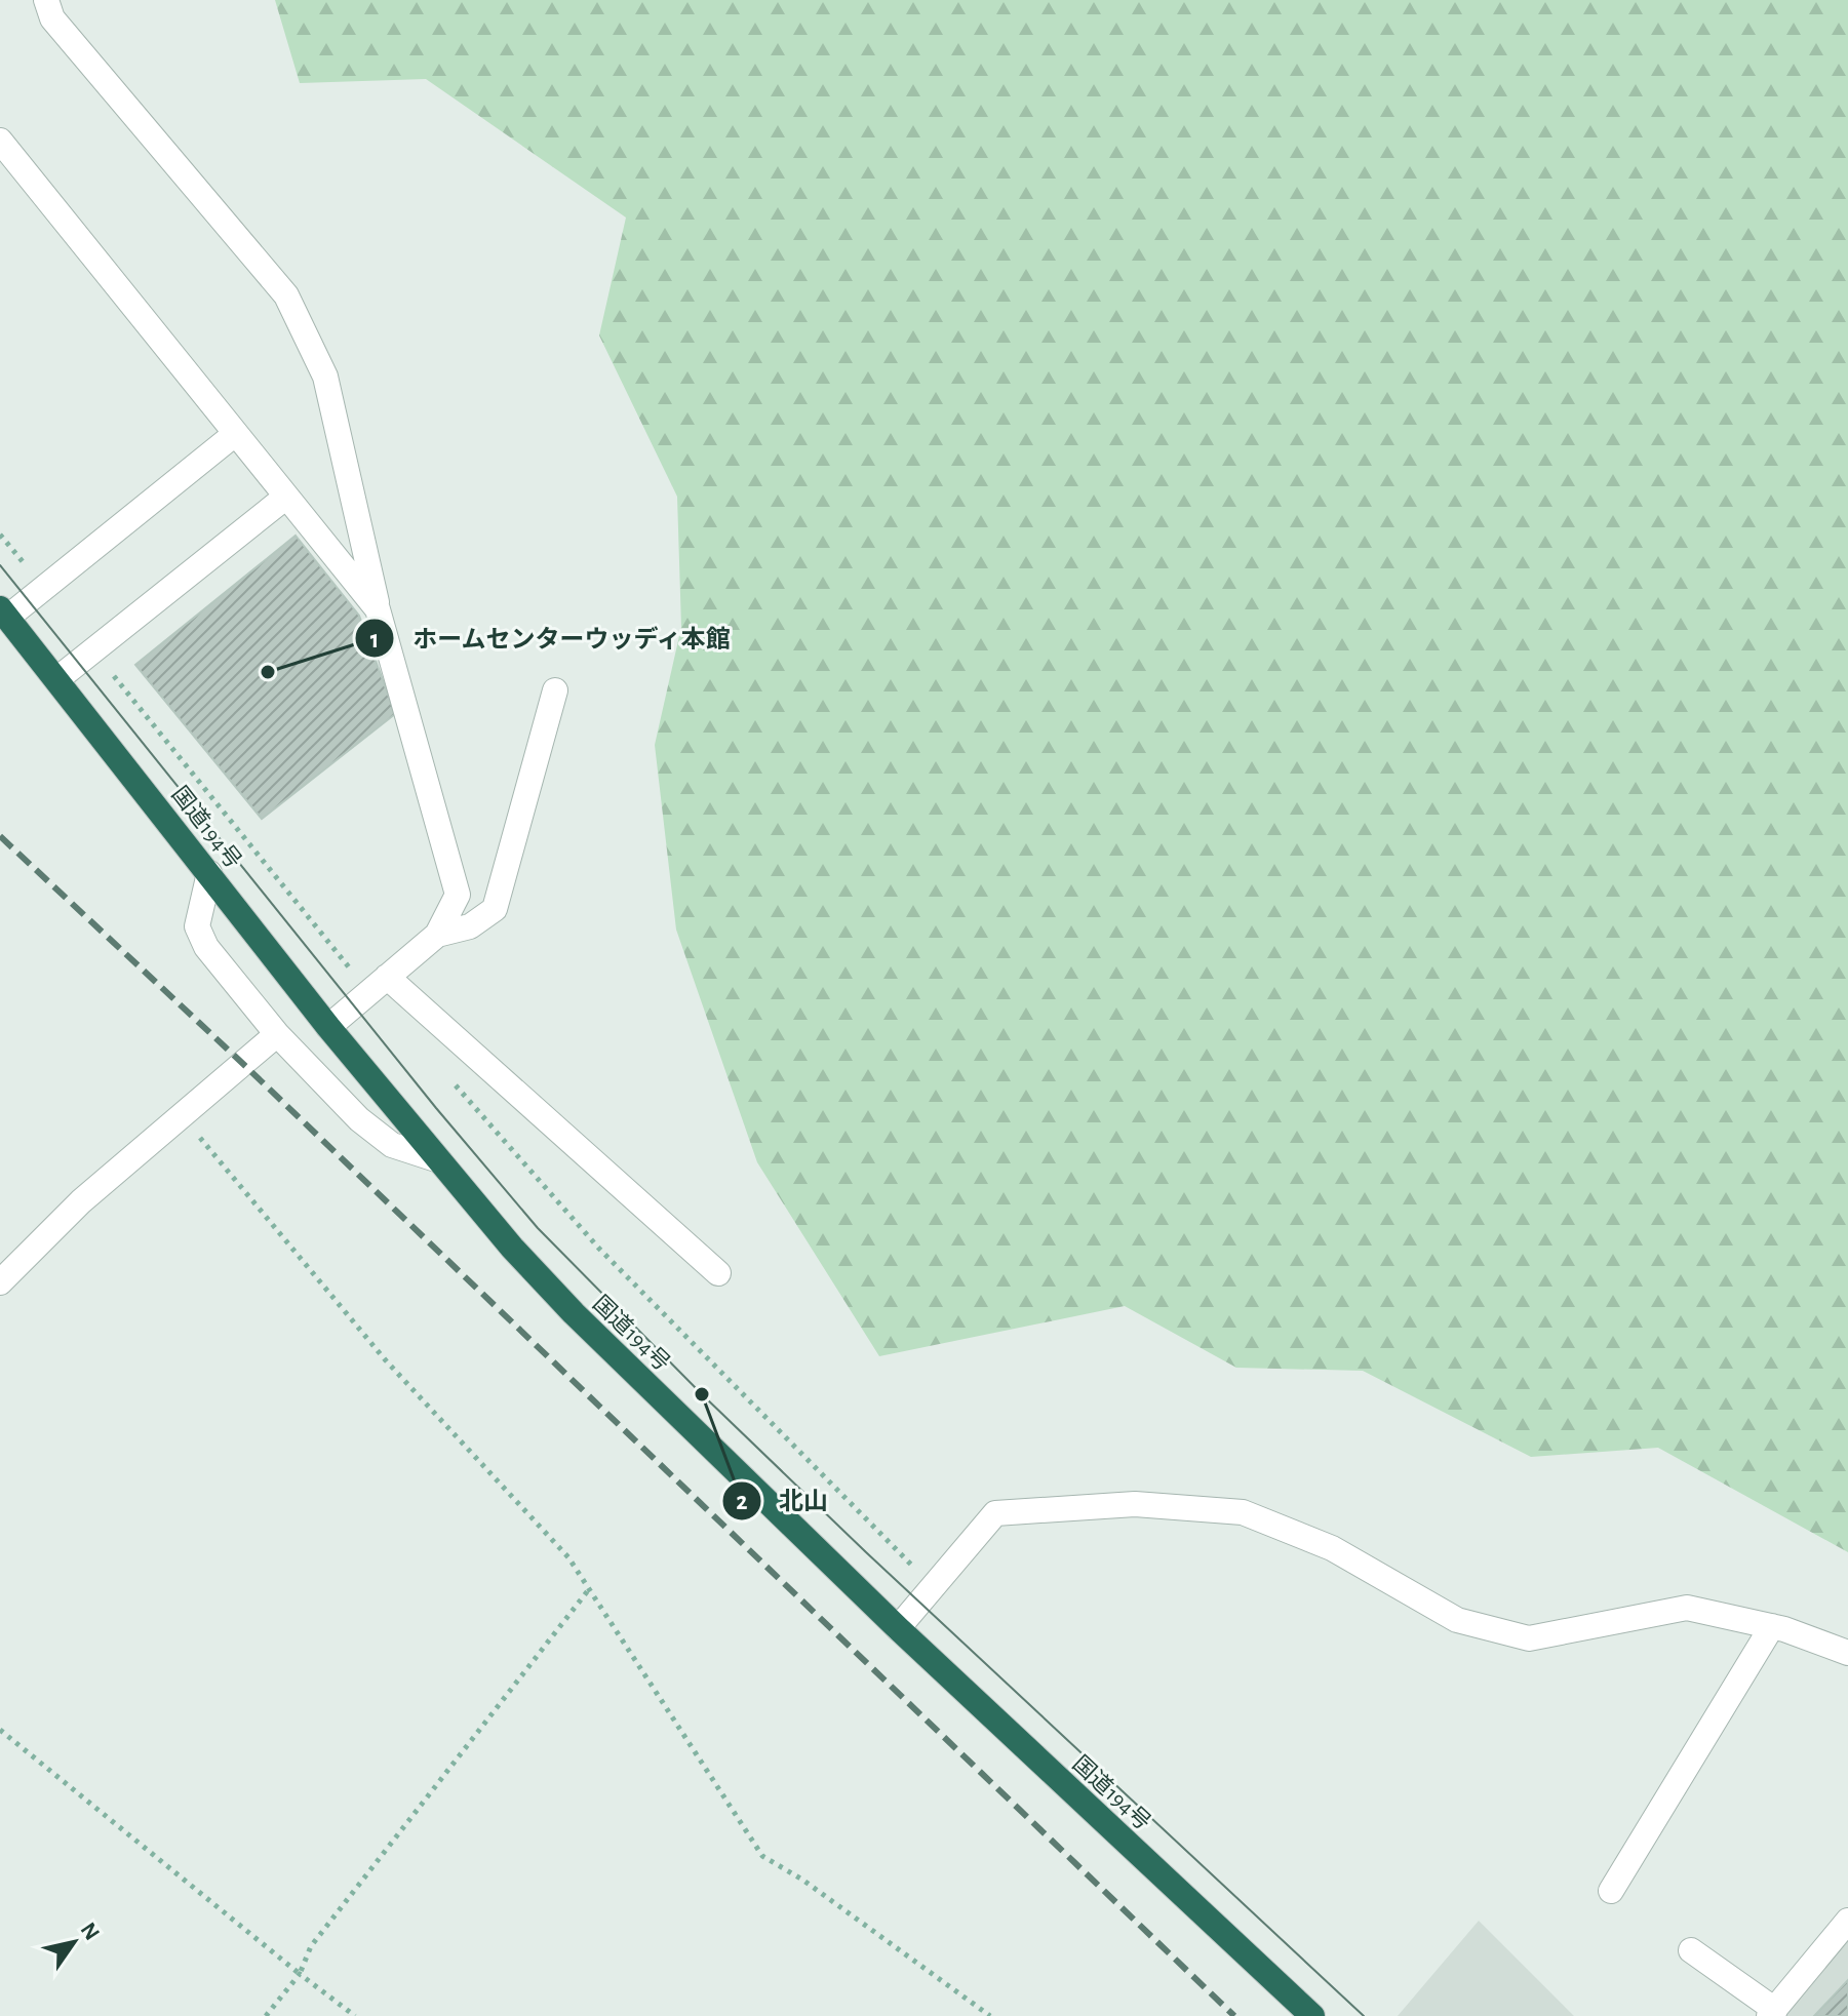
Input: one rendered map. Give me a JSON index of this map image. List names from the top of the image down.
{
  "streets": {
    "highway": ["国道194号"]
  },
  "places": ["ホームセンターウッディ本館", "北山"],
  "north": "top right"
}
